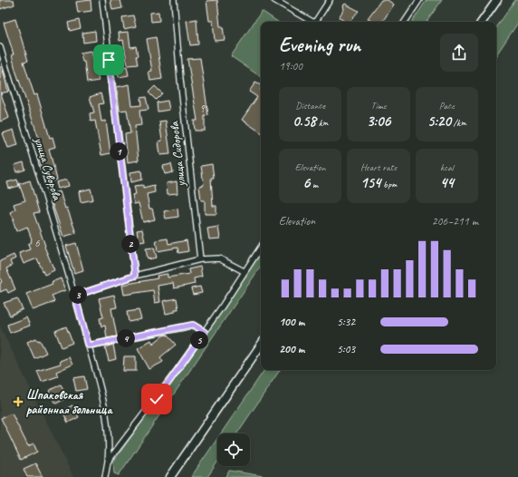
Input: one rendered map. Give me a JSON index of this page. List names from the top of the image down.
{
  "streets": {
    "street": ["улица Сидорова", "улица Суворова"]
  },
  "places": {
    "health": ["Шпаковская районная больница"]
  },
  "house_numbers": ["9", "6"],
  "page": {
    "heading": ["Evening run", "19:00"],
    "stats": [
      ["Distance", "0.58 km"],
      ["Time", "3:06"],
      ["Pace", "5:20 /km"],
      ["Elevation", "6 m"],
      ["Heart rate", "154 bpm"],
      ["kcal", "44"]
    ],
    "pins": [
      "1",
      "2",
      "3",
      "4",
      "5"
    ],
    "chart": ["Elevation", "206–211 m"],
    "list": [
      {
        "name": "100 m",
        "note": "5:32"
      },
      {
        "name": "200 m",
        "note": "5:03"
      }
    ]
  }
}
